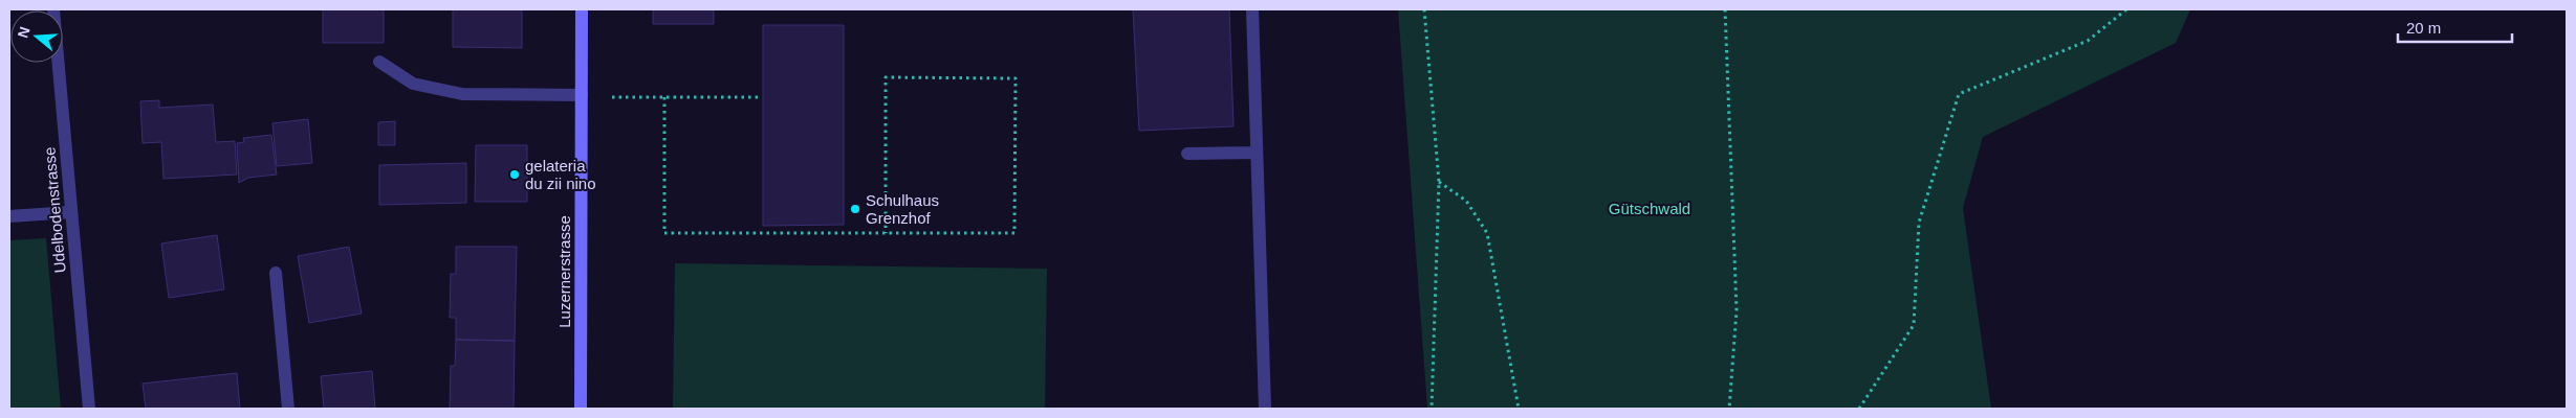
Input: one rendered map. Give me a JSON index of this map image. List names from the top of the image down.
{
  "streets": {
    "main road": ["Luzernerstrasse"],
    "street": ["Udelbodenstrasse"]
  },
  "parks": ["Gütschwald"],
  "places": ["gelateria du zii nino", "Schulhaus Grenzhof"],
  "scale_bar": "20 m",
  "north": "left"
}
